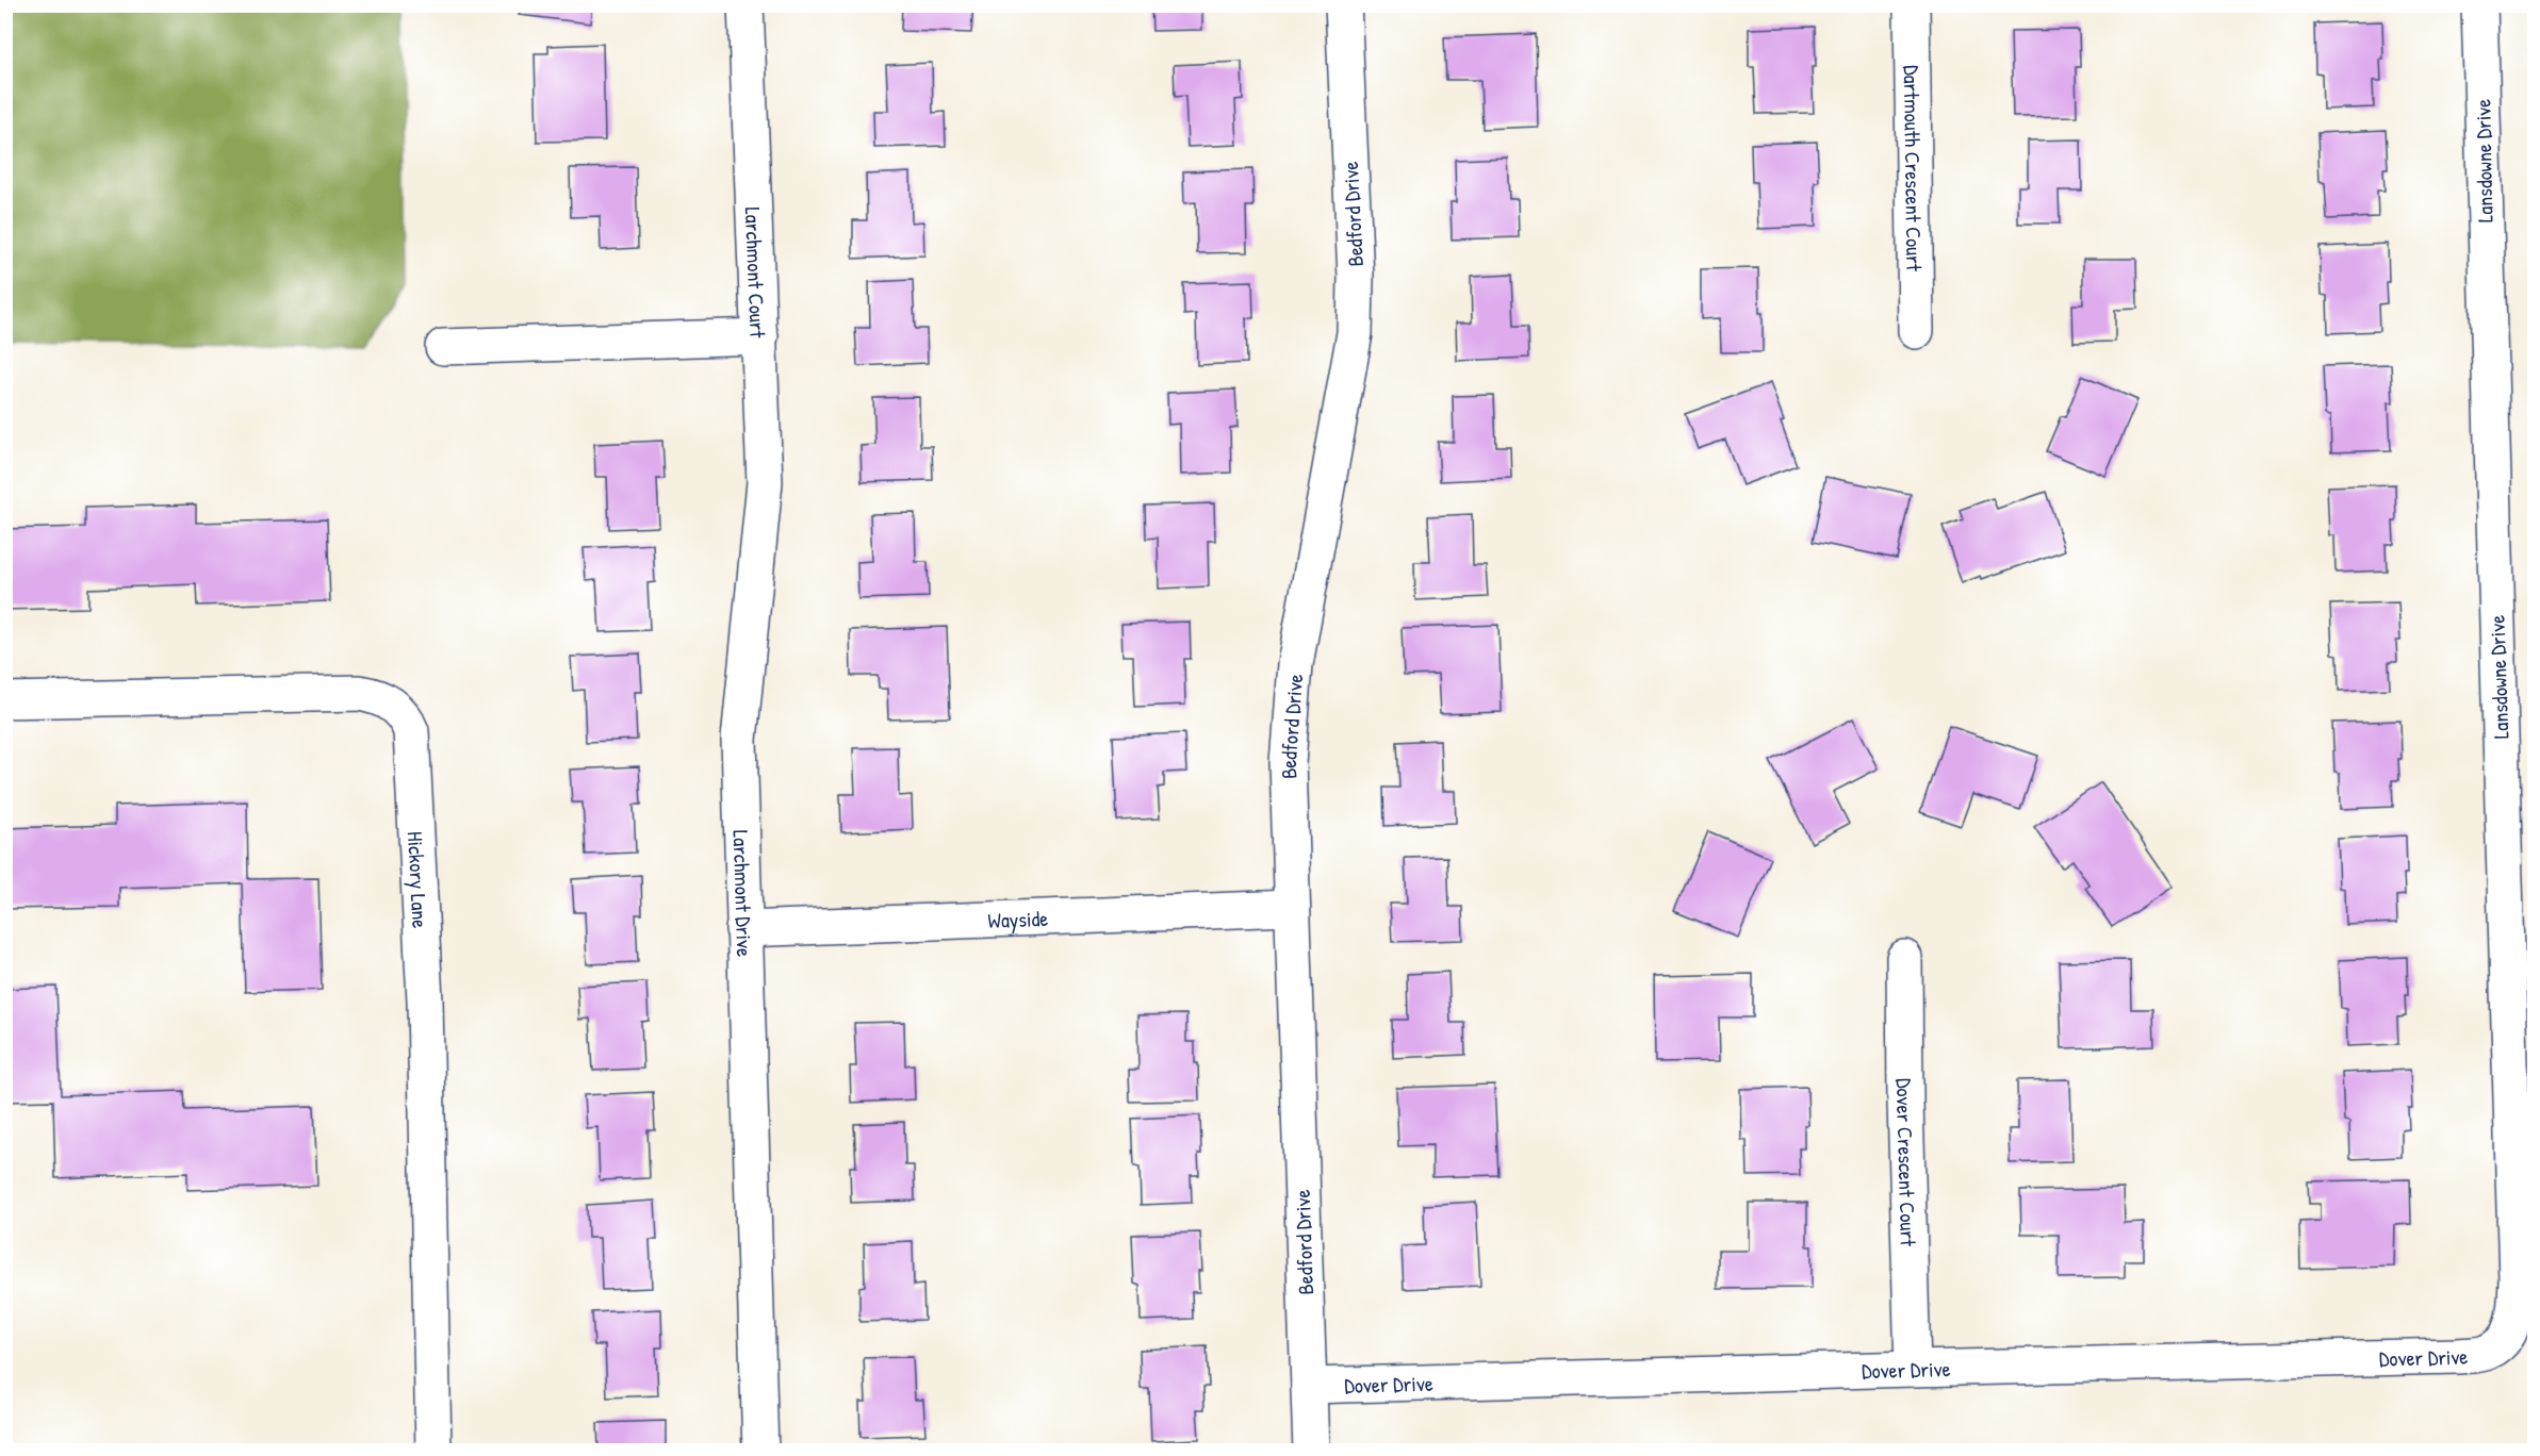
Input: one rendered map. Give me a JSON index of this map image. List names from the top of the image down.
{
  "streets": {
    "street": [
      "Lansdowne Drive",
      "Dartmouth Crescent Court",
      "Bedford Drive",
      "Larchmont Court",
      "Hickory Lane",
      "Larchmont Drive",
      "Wayside",
      "Dover Crescent Court",
      "Dover Drive"
    ]
  },
  "crossings": [
    ["Lansdowne Drive", "Dover Drive"],
    ["Bedford Drive", "Wayside"],
    ["Bedford Drive", "Dover Drive"],
    ["Larchmont Court", "Larchmont Drive"],
    ["Larchmont Drive", "Wayside"],
    ["Dover Crescent Court", "Dover Drive"]
  ]
}
